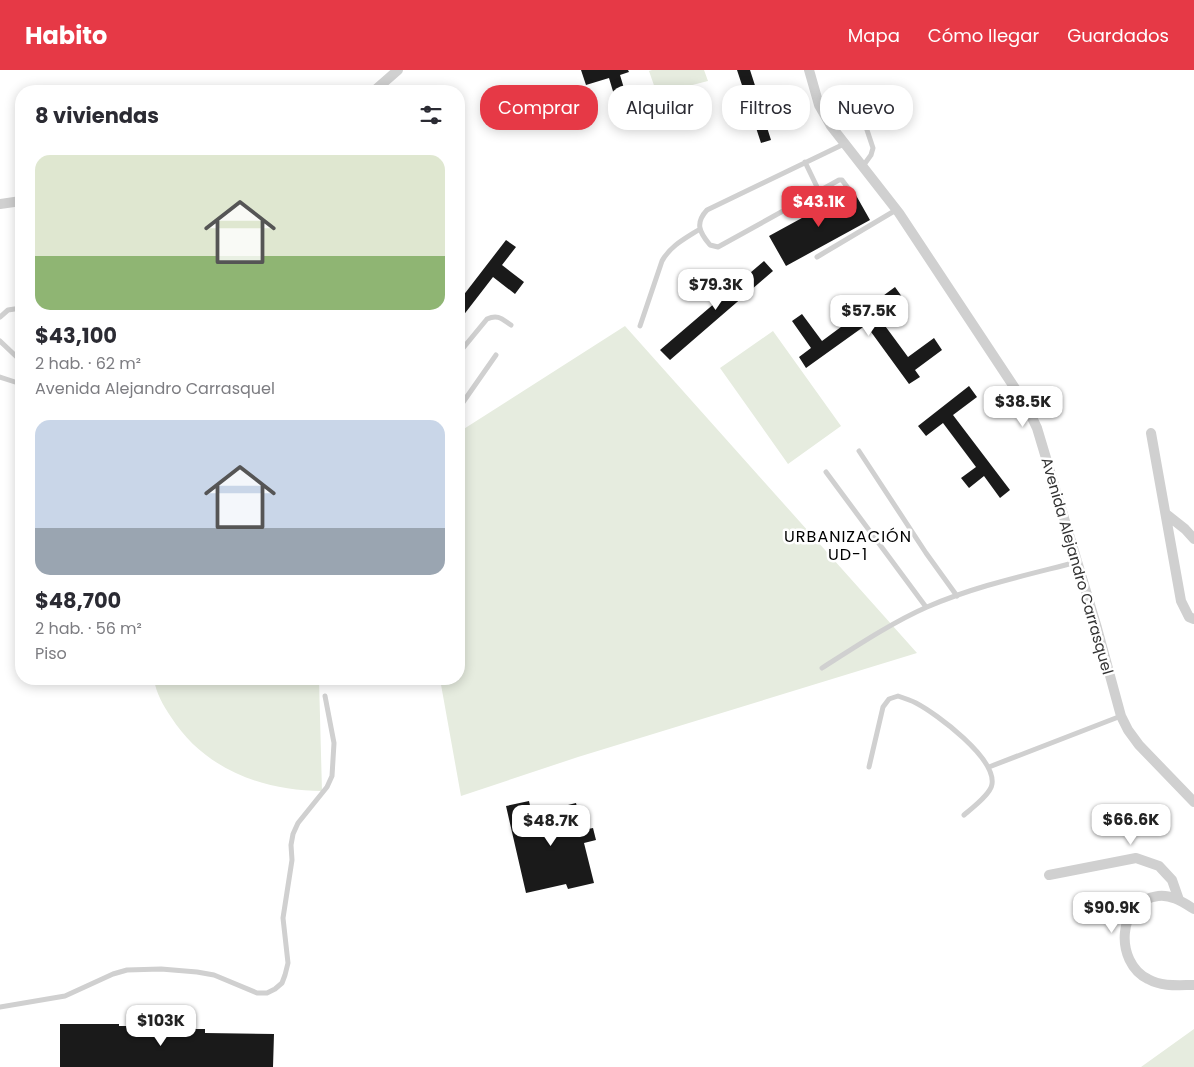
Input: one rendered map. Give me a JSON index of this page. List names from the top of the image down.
{
  "streets": {
    "street": ["Avenida Alejandro Carrasquel"]
  },
  "districts": ["URBANIZACIÓN UD-1"],
  "page": {
    "header": "Habito",
    "nav": ["Mapa", "Cómo llegar", "Guardados"],
    "chip": [
      "Comprar",
      "Alquilar",
      "Filtros",
      "Nuevo"
    ],
    "heading": "8 viviendas",
    "list": [
      {
        "name": "$43,100",
        "note": "2 hab. · 62 m² · Avenida Alejandro Carrasquel"
      },
      {
        "name": "$48,700",
        "note": "2 hab. · 56 m² · Piso"
      }
    ],
    "price": [
      "$43.1K",
      "$79.3K",
      "$57.5K",
      "$38.5K",
      "$66.6K",
      "$48.7K",
      "$90.9K",
      "$103K"
    ]
  }
}
